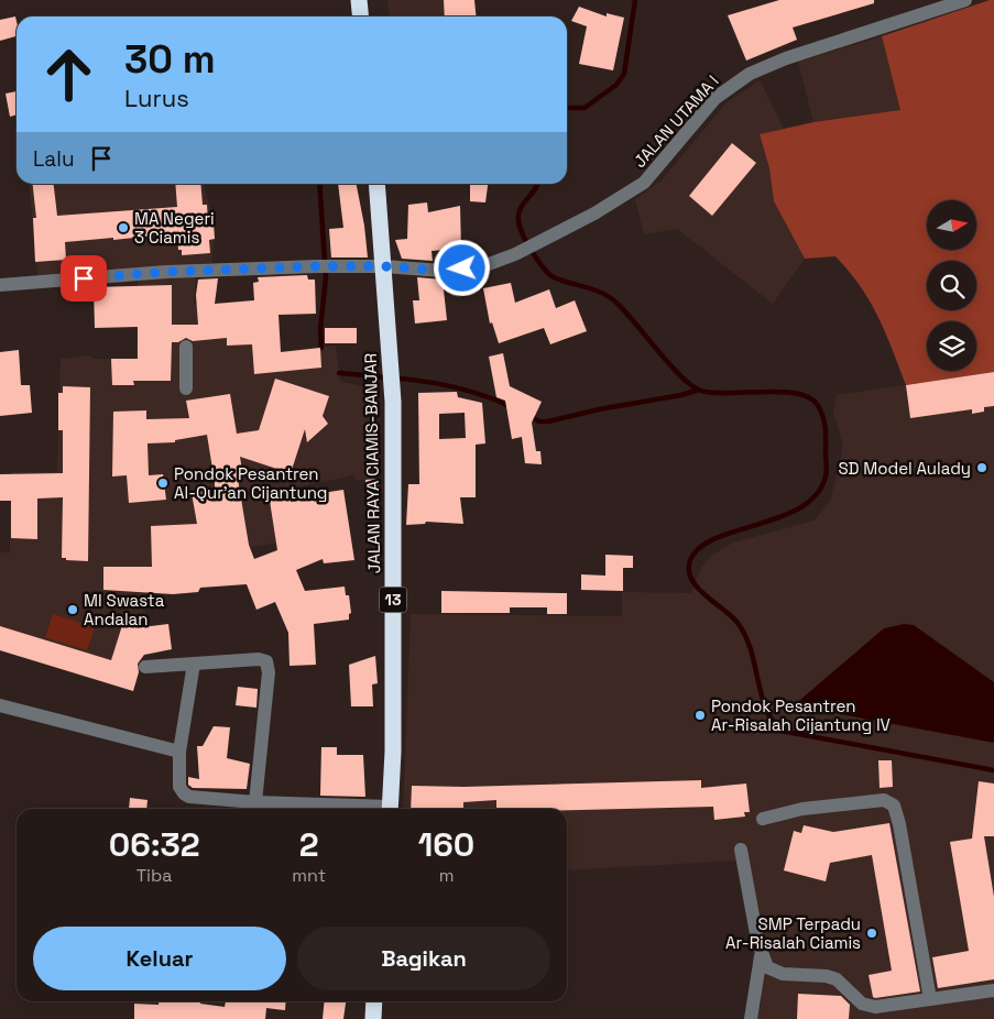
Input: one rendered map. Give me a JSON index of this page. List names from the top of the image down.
{
  "streets": {
    "highway": ["JALAN RAYA CIAMIS-BANJAR", "13"],
    "street": ["JALAN UTAMA I"]
  },
  "crossings": [
    ["JALAN UTAMA I", "JALAN RAYA CIAMIS-BANJAR"]
  ],
  "places": [
    "MA Negeri 3 Ciamis",
    "SD Model Aulady",
    "Pondok Pesantren Al-Qur'an Cijantung",
    "MI Swasta Andalan",
    "Pondok Pesantren Ar-Risalah Cijantung IV",
    "SMP Terpadu Ar-Risalah Ciamis"
  ],
  "north": "right",
  "page": {
    "turn": ["30 m", "Lurus"],
    "then": "Lalu",
    "eta": [
      "06:32",
      "Tiba",
      "2",
      "mnt",
      "160",
      "m"
    ],
    "buttons": ["Keluar", "Bagikan"]
  }
}
